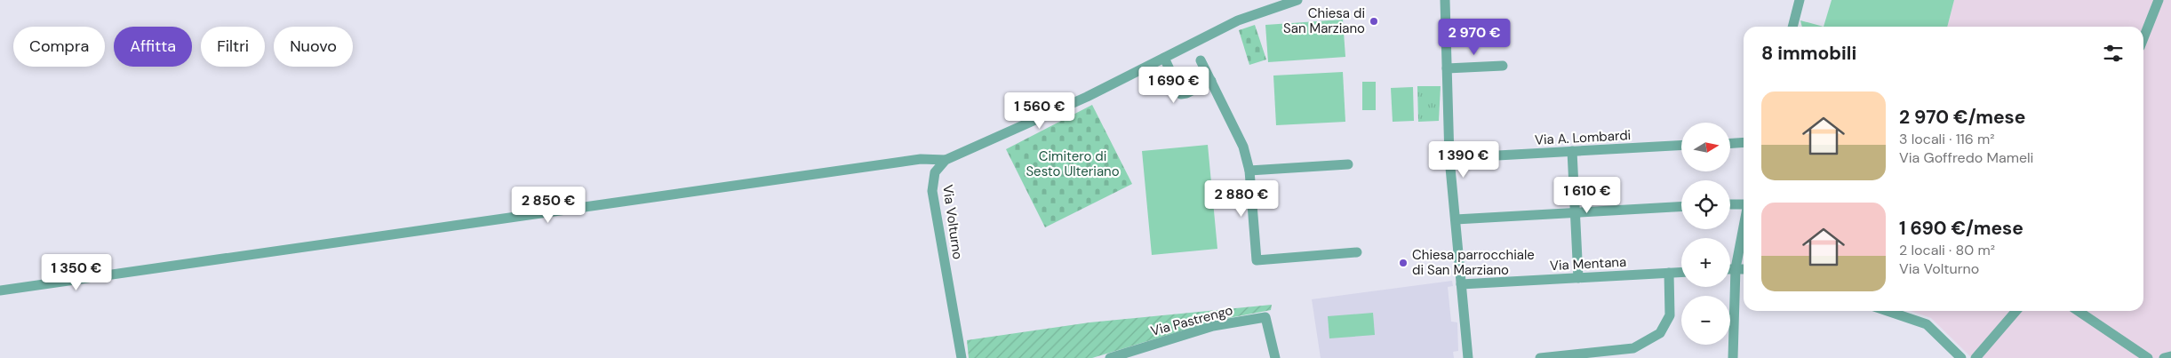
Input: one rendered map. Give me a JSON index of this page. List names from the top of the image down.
{
  "streets": {
    "street": [
      "Via A. Lombardi",
      "Via Volturno",
      "Via Mentana",
      "Via Pastrengo"
    ]
  },
  "parks": ["Cimitero di Sesto Ulteriano"],
  "places": ["Chiesa di San Marziano", "Chiesa parrocchiale di San Marziano"],
  "north": "right",
  "page": {
    "price": [
      "2 970 €",
      "1 690 €",
      "1 560 €",
      "1 390 €",
      "1 610 €",
      "2 880 €",
      "2 850 €",
      "1 350 €"
    ],
    "chip": [
      "Compra",
      "Affitta",
      "Filtri",
      "Nuovo"
    ],
    "heading": "8 immobili",
    "list": [
      {
        "name": "2 970 €/mese",
        "note": "3 locali · 116 m² · Via Goffredo Mameli"
      },
      {
        "name": "1 690 €/mese",
        "note": "2 locali · 80 m² · Via Volturno"
      }
    ],
    "map_buttons": ["+", "−"]
  }
}
